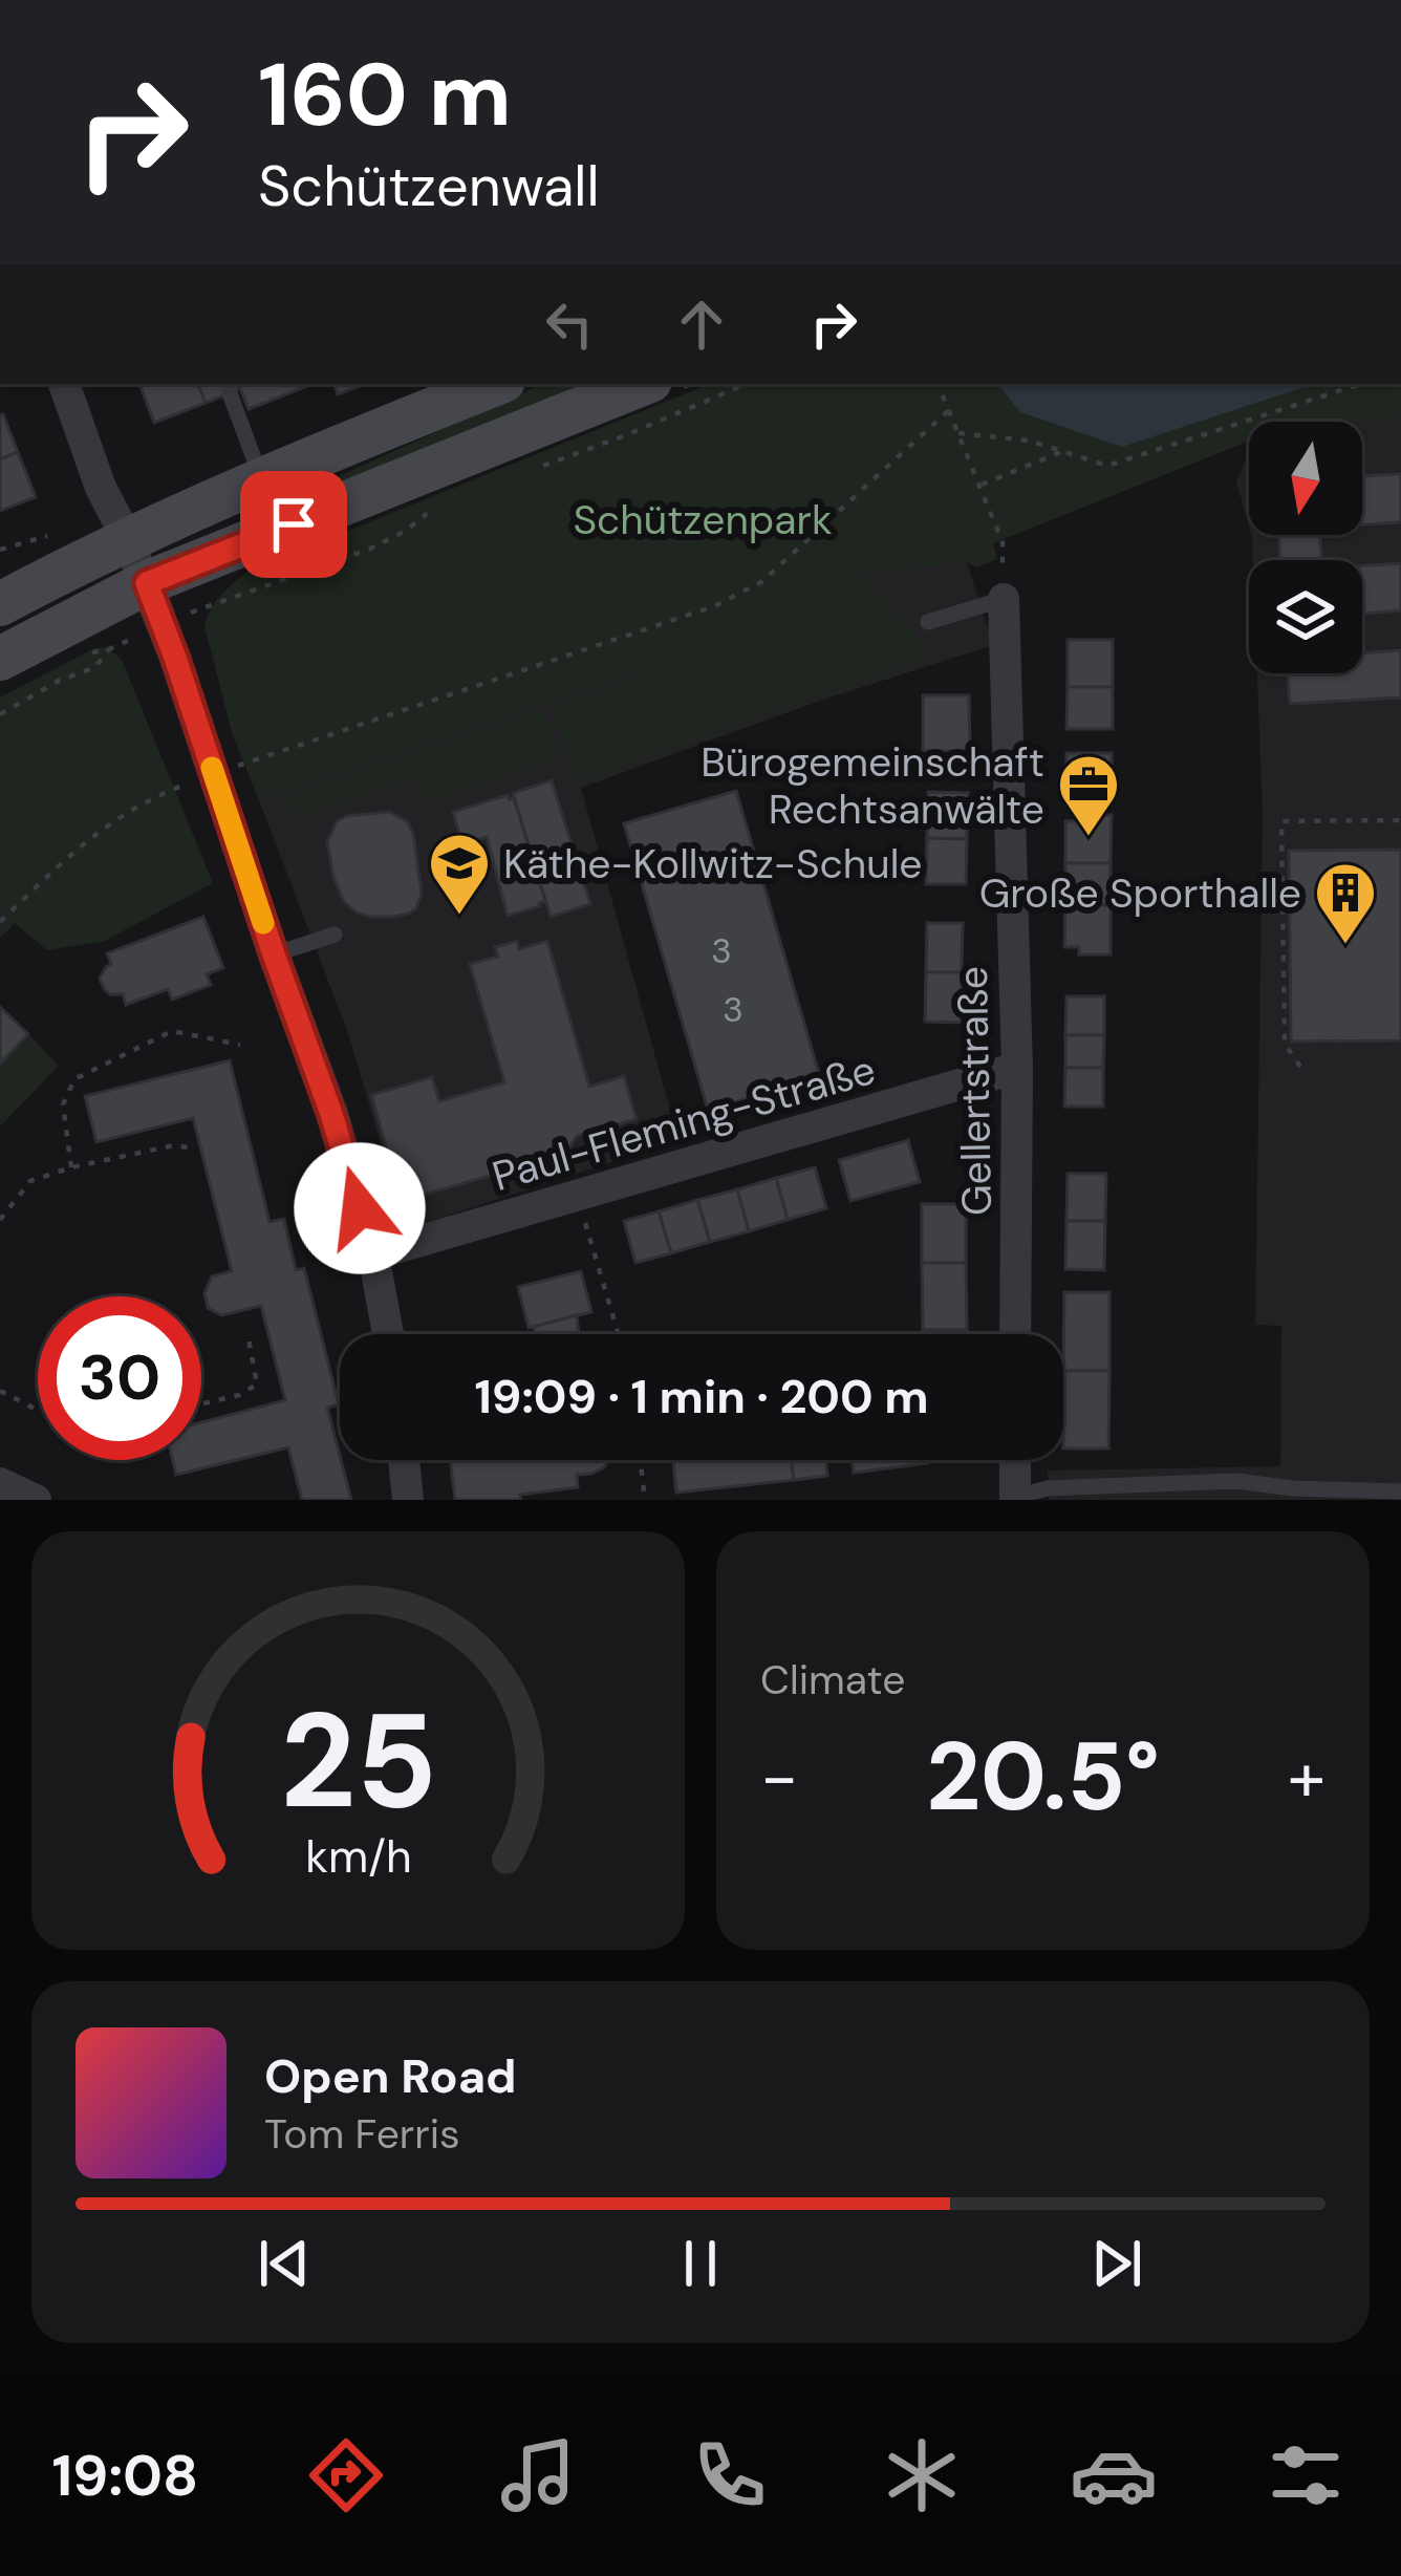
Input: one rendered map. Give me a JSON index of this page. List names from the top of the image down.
{
  "streets": {
    "street": ["Gellertstraße", "Paul-Fleming-Straße"]
  },
  "crossings": [
    ["Gellertstraße", "Paul-Fleming-Straße"]
  ],
  "parks": ["Schützenpark"],
  "places": {
    "office": ["Bürogemeinschaft Rechtsanwälte"],
    "school or university": ["Käthe-Kollwitz-Schule"],
    "building": ["Große Sporthalle"]
  },
  "house_numbers": ["3", "3"],
  "north": "bottom",
  "page": {
    "turn": ["160 m", "Schützenwall"],
    "limit": "30",
    "trip": "19:09 · 1 min · 200 m",
    "tile": "Climate",
    "heat": ["−", "20.5°", "+"],
    "song": ["Open Road", "Tom Ferris"],
    "tabs": "19:08",
    "gauge": ["25", "km/h"]
  }
}
